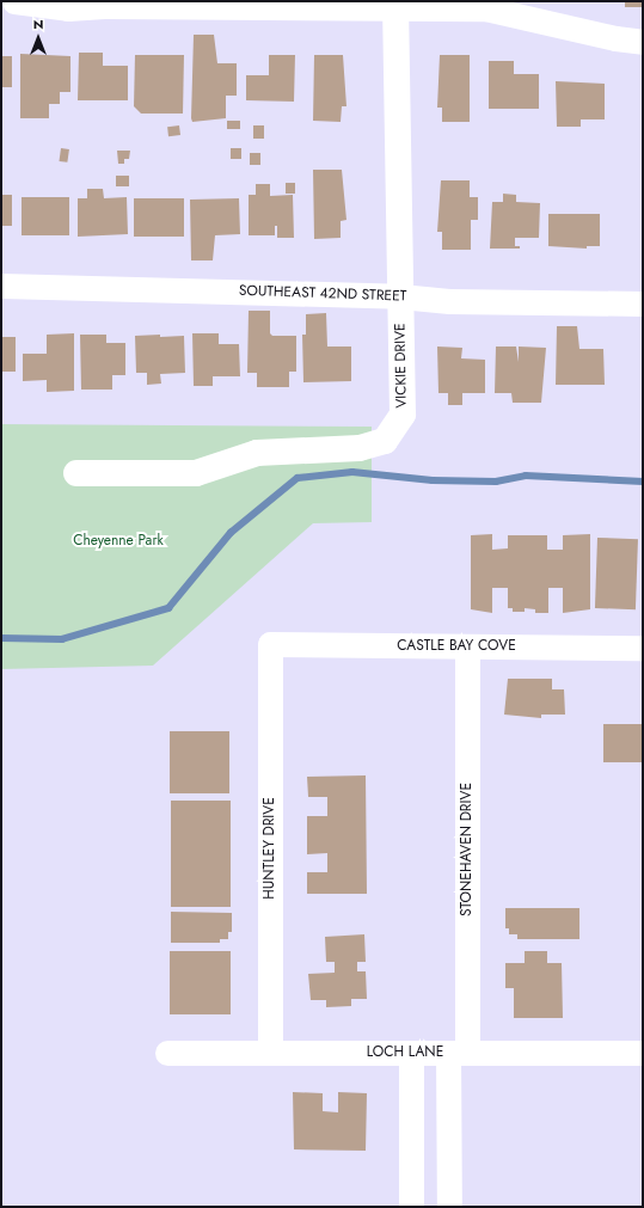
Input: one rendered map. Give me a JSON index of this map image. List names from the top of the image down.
{
  "streets": {
    "street": [
      "SOUTHEAST 42ND STREET",
      "VICKIE DRIVE",
      "CASTLE BAY COVE",
      "HUNTLEY DRIVE",
      "STONEHAVEN DRIVE",
      "LOCH LANE"
    ]
  },
  "crossings": [
    ["SOUTHEAST 42ND STREET", "VICKIE DRIVE"],
    ["CASTLE BAY COVE", "HUNTLEY DRIVE"],
    ["CASTLE BAY COVE", "STONEHAVEN DRIVE"],
    ["HUNTLEY DRIVE", "LOCH LANE"],
    ["STONEHAVEN DRIVE", "LOCH LANE"]
  ],
  "parks": ["Cheyenne Park"],
  "north": "top"
}
